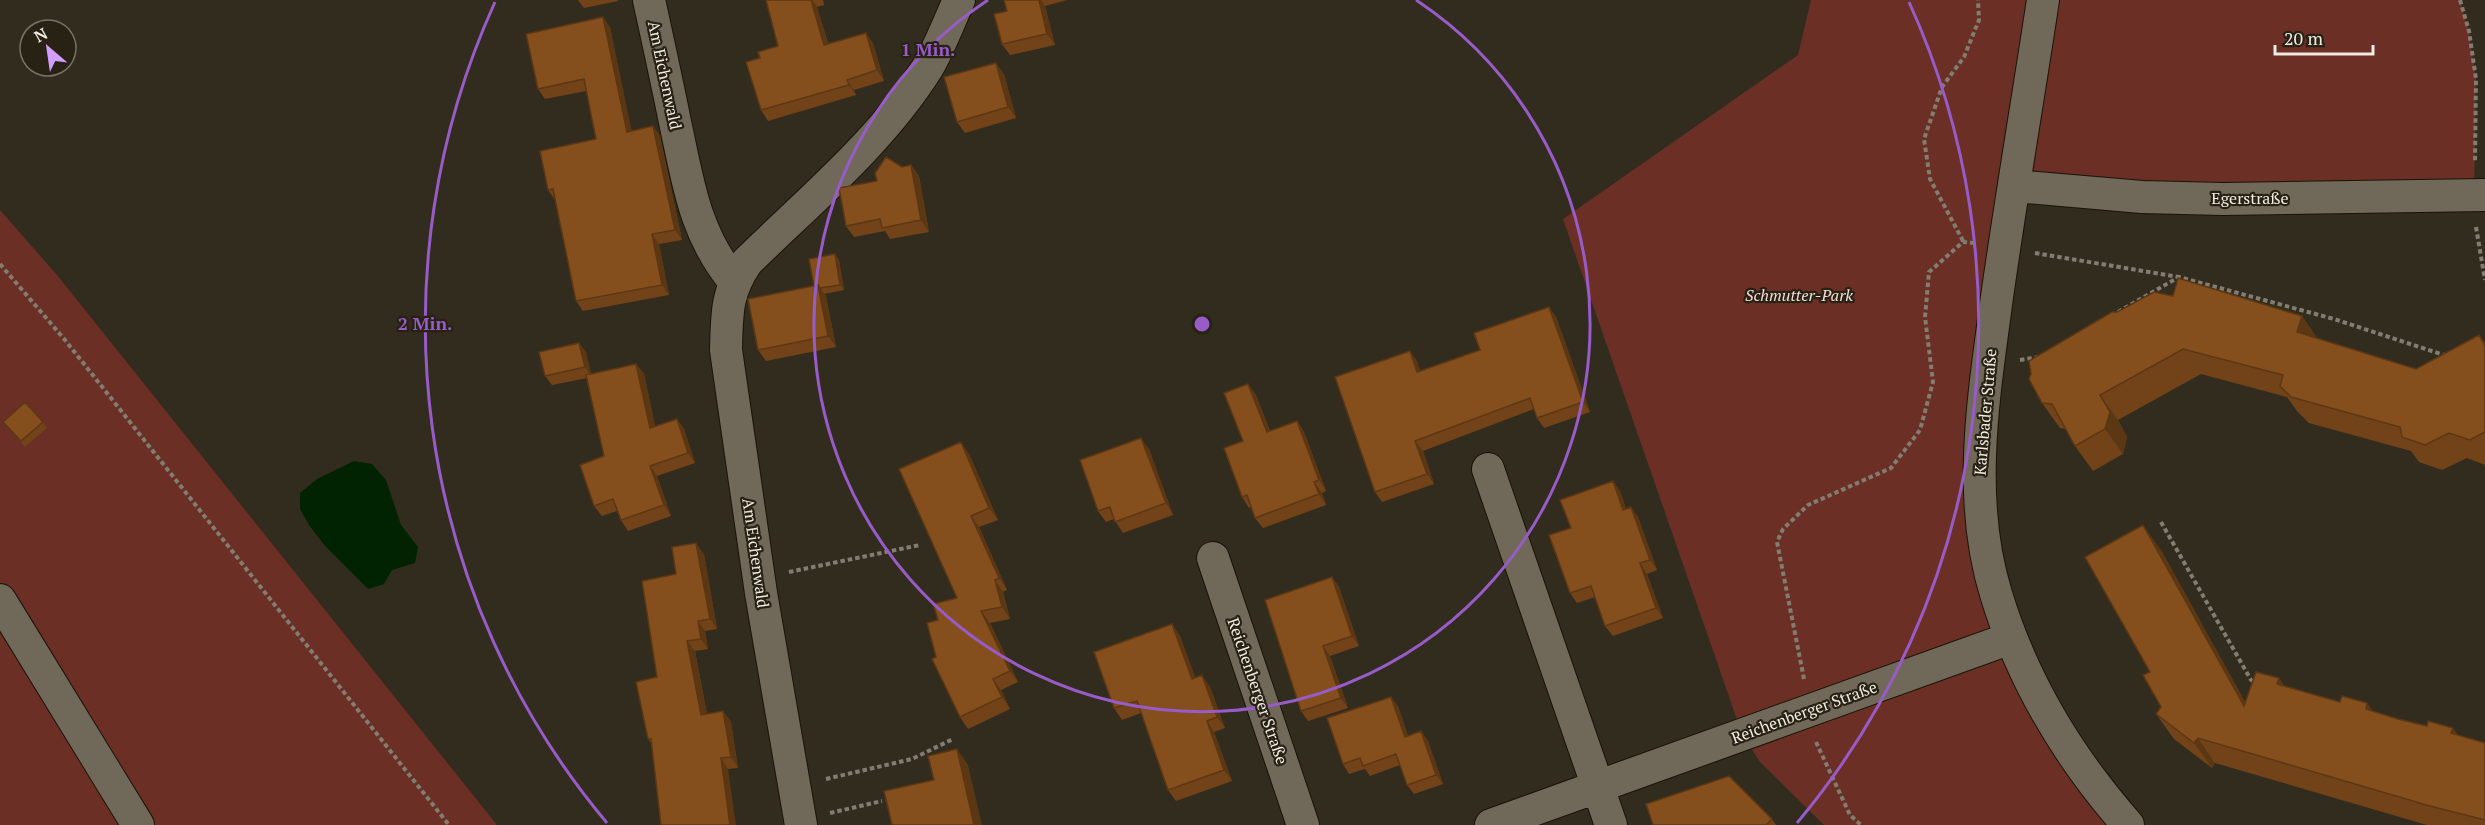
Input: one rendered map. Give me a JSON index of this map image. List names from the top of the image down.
{
  "streets": {
    "street": [
      "Am Eichenwald",
      "Egerstraße",
      "Karlsbader Straße",
      "Reichenberger Straße"
    ]
  },
  "crossings": [
    ["Egerstraße", "Karlsbader Straße"],
    ["Karlsbader Straße", "Reichenberger Straße"]
  ],
  "parks": ["Schmutter-Park"],
  "scale_bar": "20 m",
  "north": "top left",
  "rings": ["1 Min.", "2 Min."]
}
